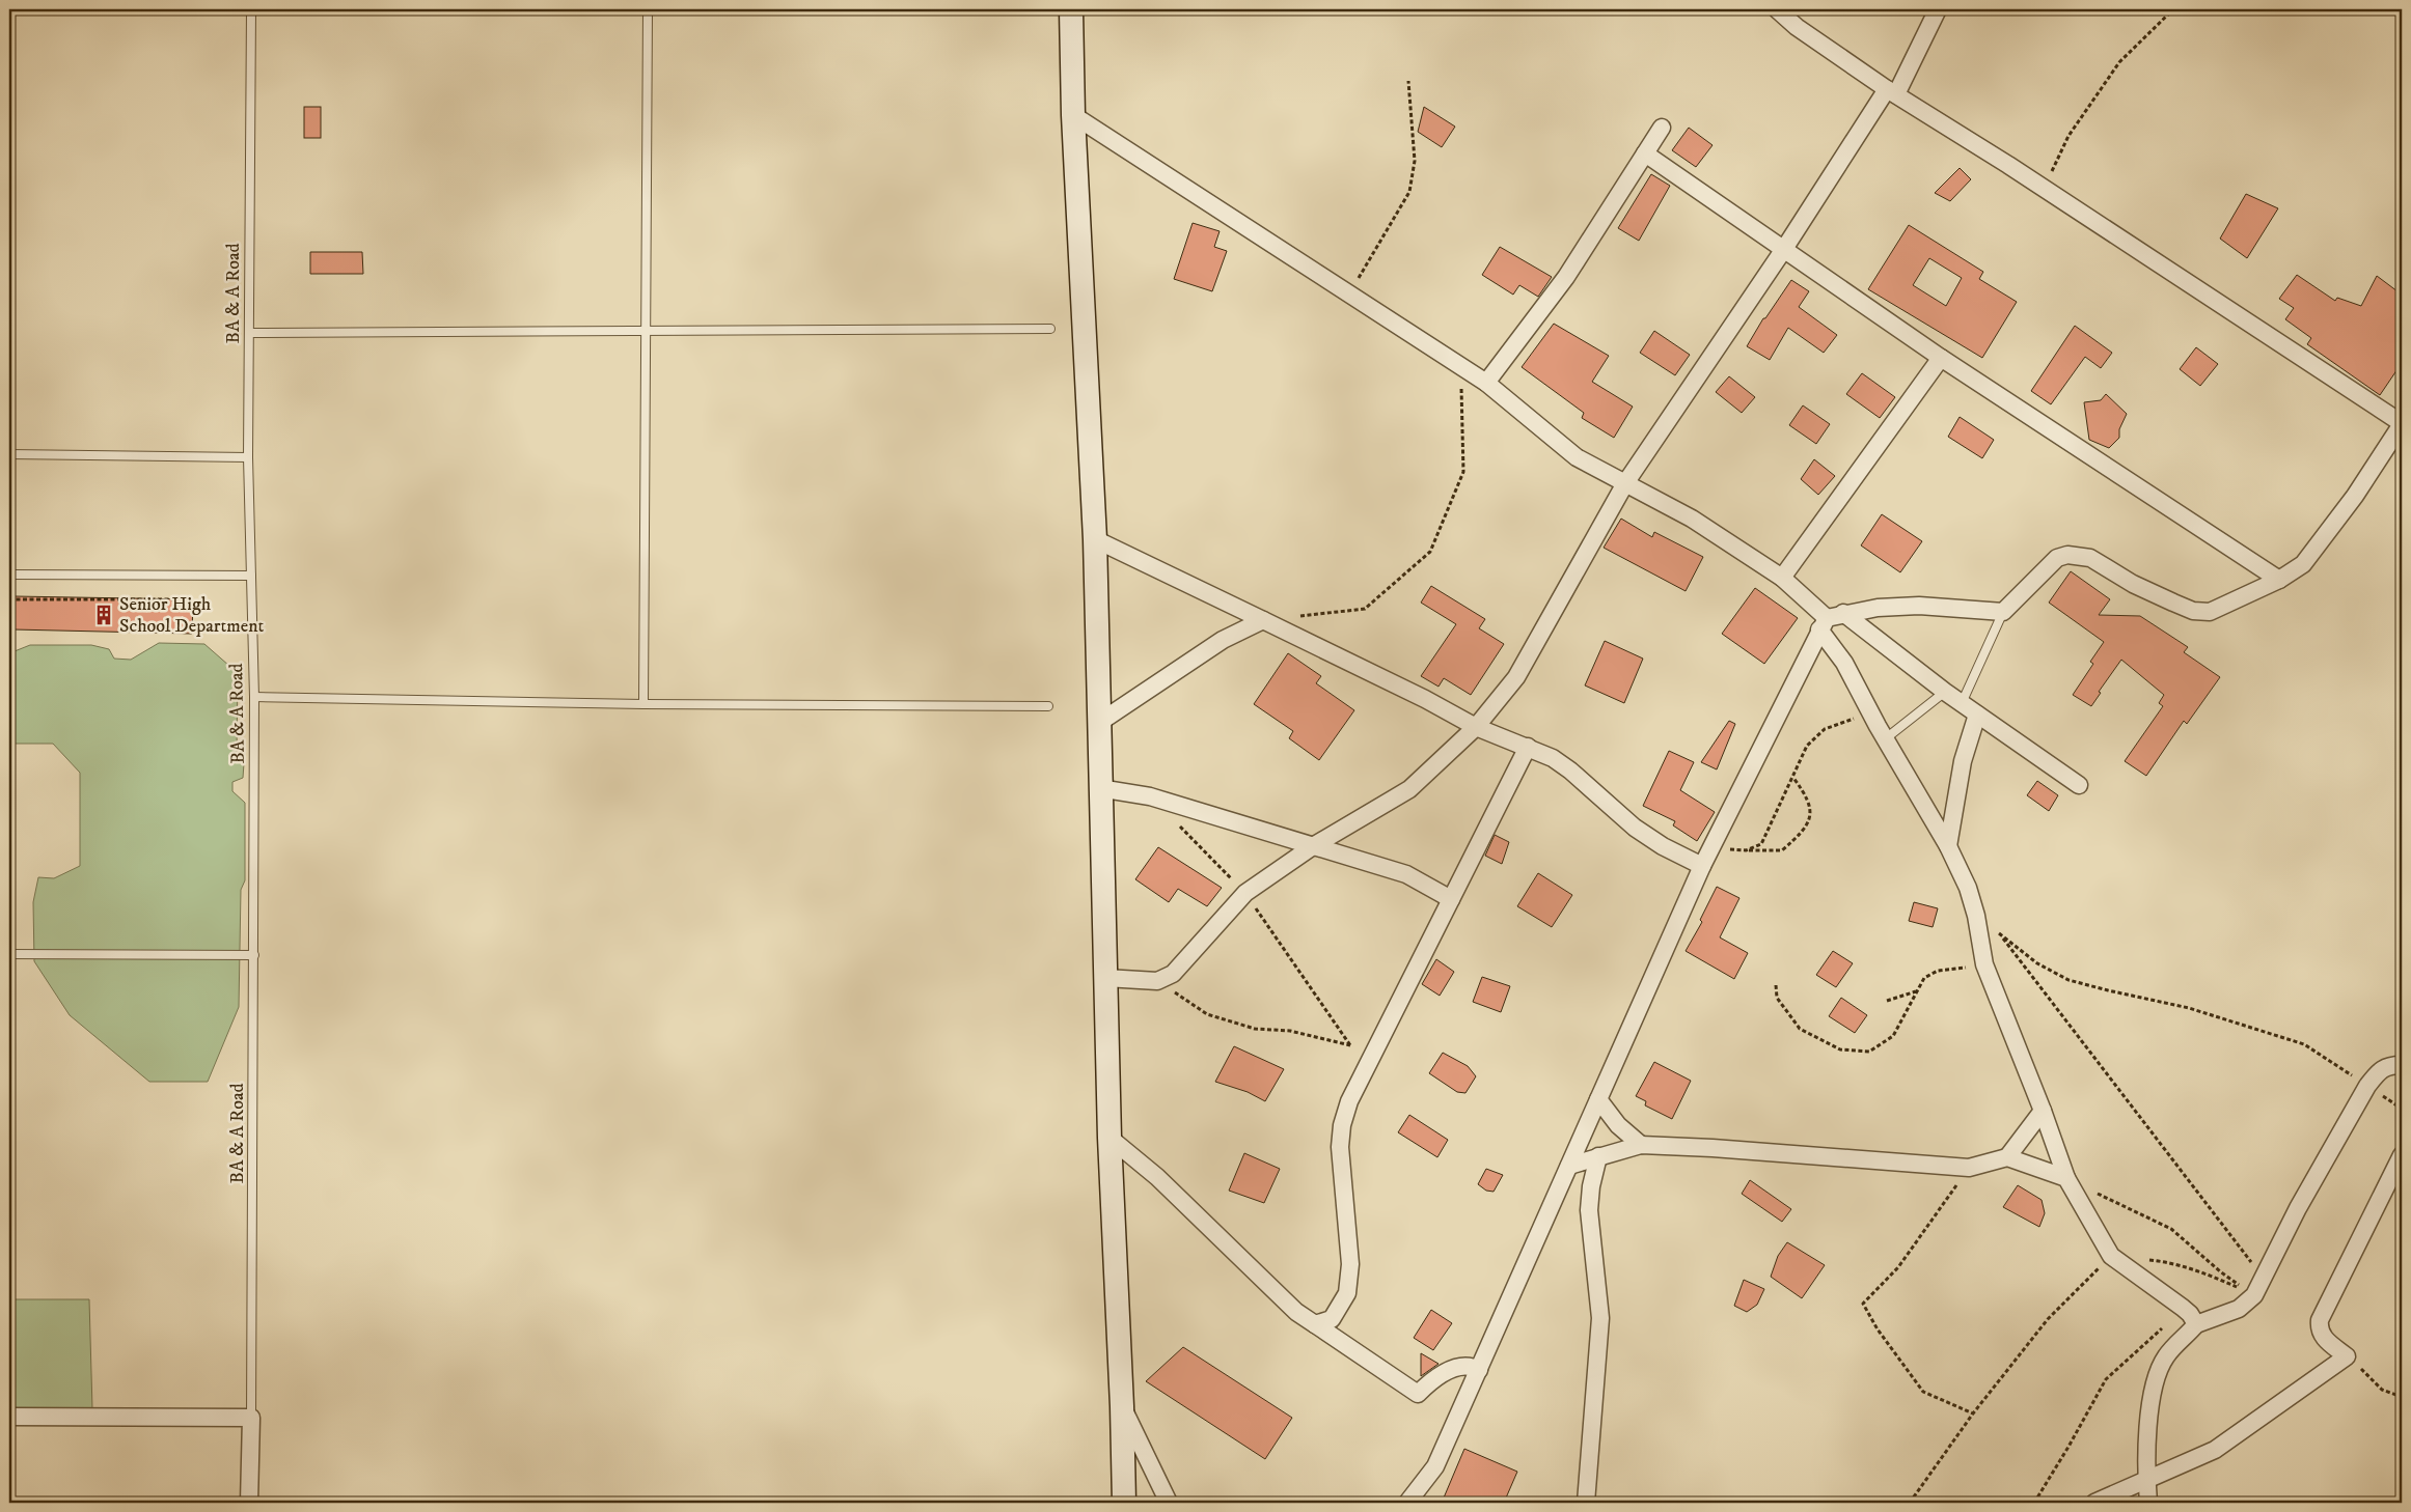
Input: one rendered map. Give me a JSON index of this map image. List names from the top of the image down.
{
  "streets": {
    "lane": ["BA & A Road"]
  },
  "places": {
    "building": ["Senior High School Department"]
  }
}
